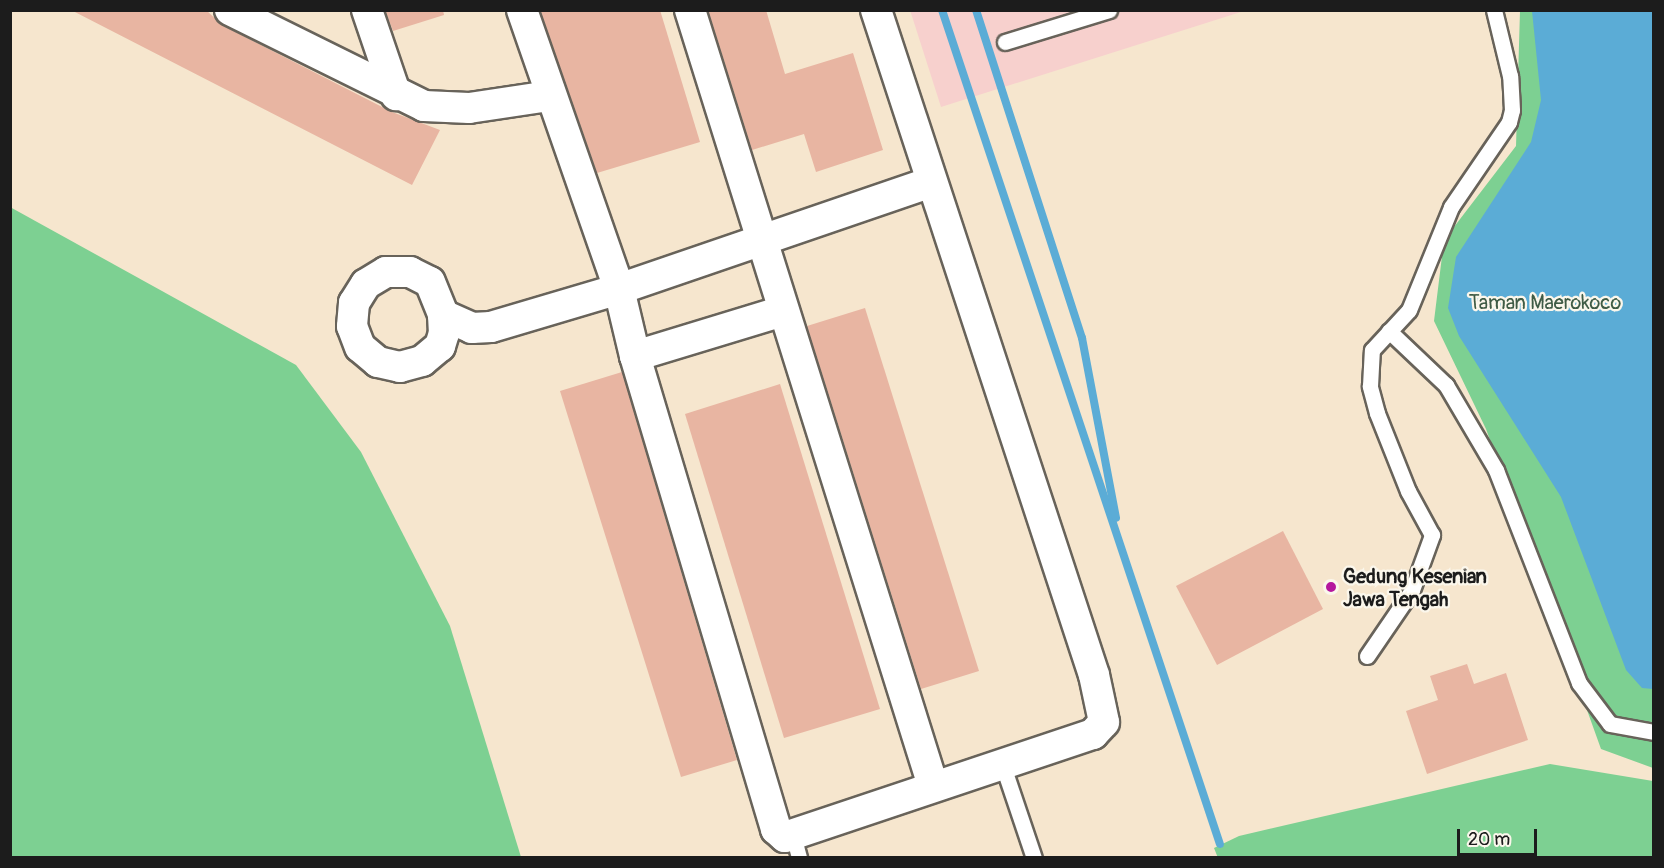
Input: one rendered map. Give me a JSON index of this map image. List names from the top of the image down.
{
  "parks": ["Taman Maerokoco"],
  "places": ["Gedung Kesenian Jawa Tengah"],
  "scale_bar": "20 m"
}
